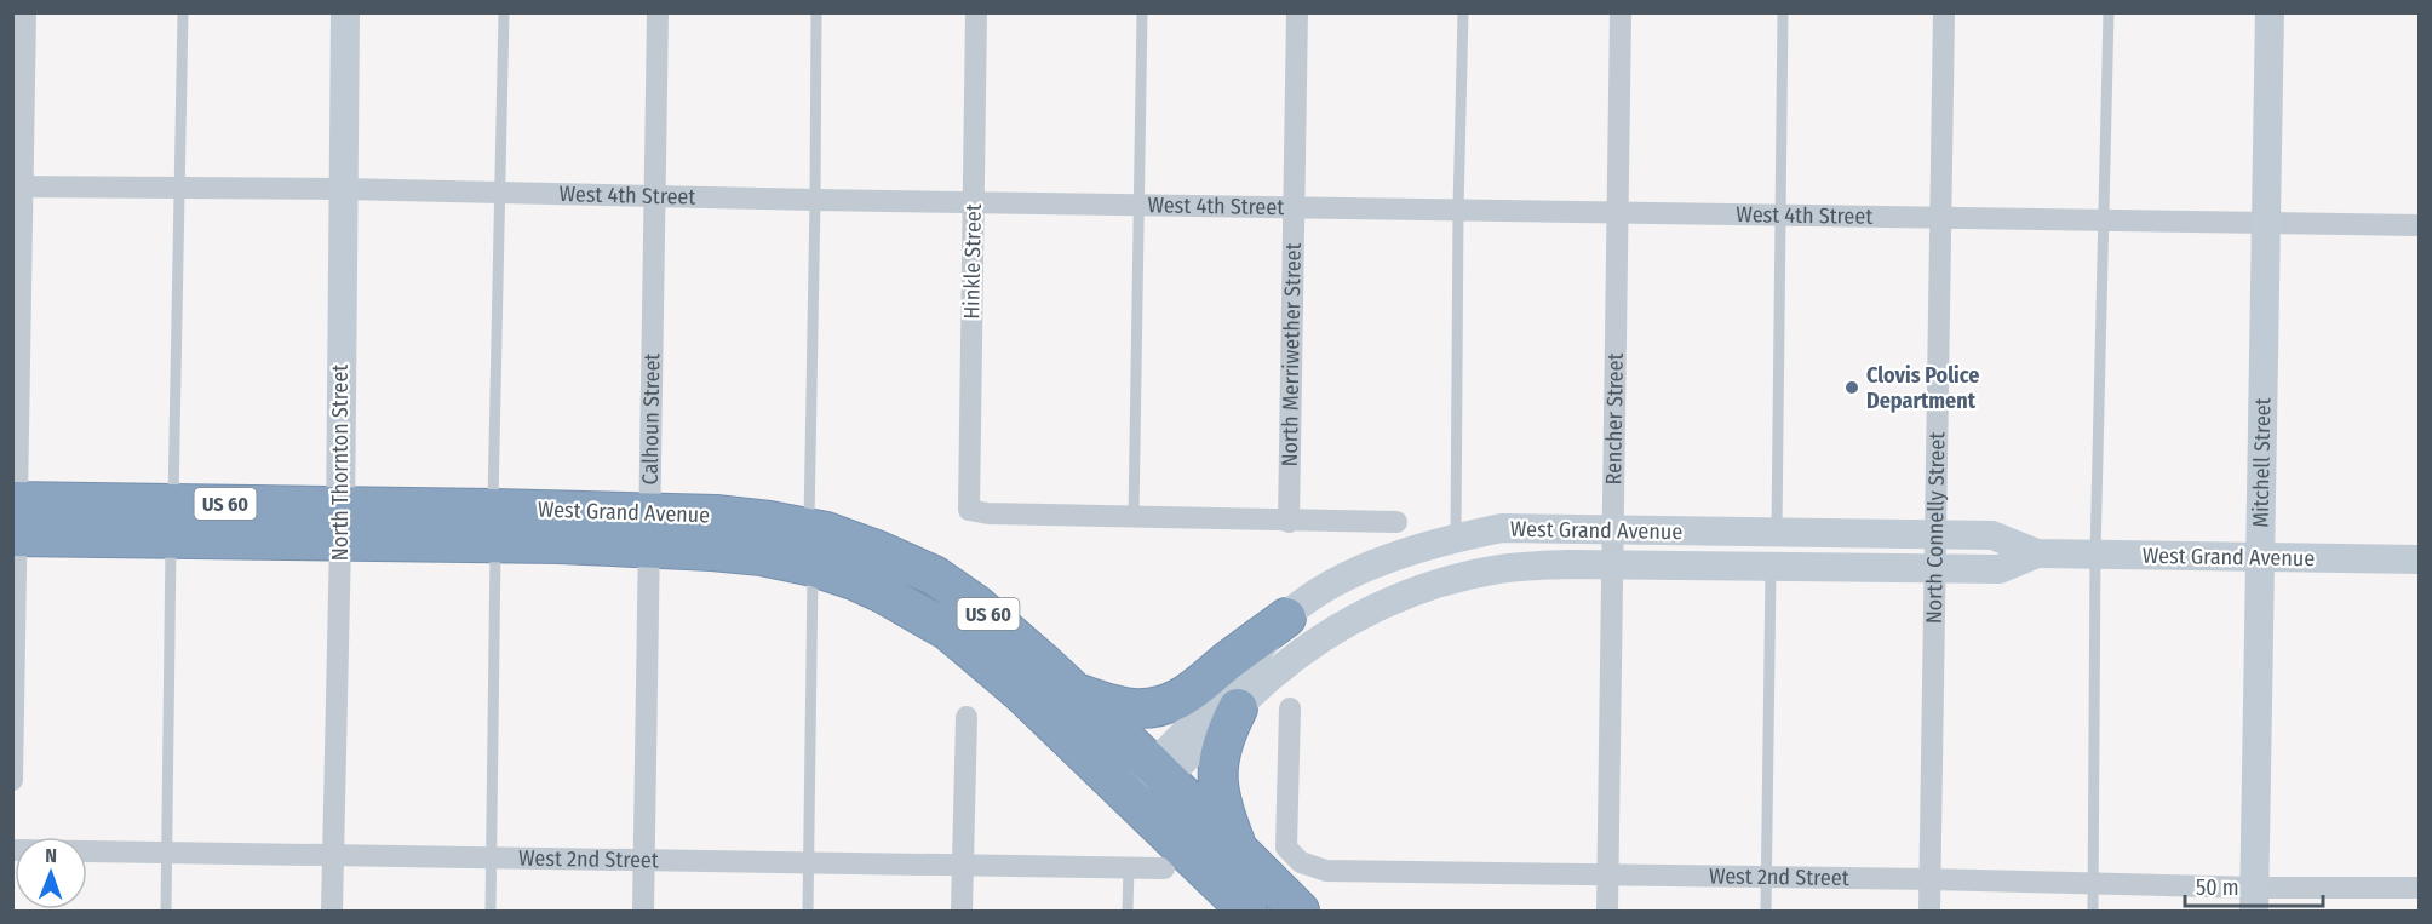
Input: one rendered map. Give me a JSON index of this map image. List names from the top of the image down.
{
  "streets": {
    "highway": ["US 60", "West Grand Avenue"],
    "main road": ["North Thornton Street", "Mitchell Street"],
    "street": [
      "West 4th Street",
      "Hinkle Street",
      "North Merriwether Street",
      "Calhoun Street",
      "Rencher Street",
      "North Connelly Street",
      "West 2nd Street"
    ]
  },
  "crossings": [
    ["West 4th Street", "Hinkle Street"],
    ["West 4th Street", "North Merriwether Street"],
    ["West 4th Street", "Calhoun Street"],
    ["West 4th Street", "Rencher Street"],
    ["West 4th Street", "North Thornton Street"],
    ["West 4th Street", "Mitchell Street"],
    ["West 4th Street", "North Connelly Street"],
    ["Calhoun Street", "West Grand Avenue"],
    ["Calhoun Street", "West 2nd Street"],
    ["Rencher Street", "West Grand Avenue"],
    ["Rencher Street", "West 2nd Street"],
    ["North Thornton Street", "West Grand Avenue"],
    ["North Thornton Street", "West 2nd Street"],
    ["Mitchell Street", "West Grand Avenue"],
    ["Mitchell Street", "West 2nd Street"],
    ["US 60", "West Grand Avenue"],
    ["West Grand Avenue", "North Connelly Street"],
    ["North Connelly Street", "West 2nd Street"]
  ],
  "places": ["Clovis Police Department"],
  "scale_bar": "50 m",
  "north": "top"
}
